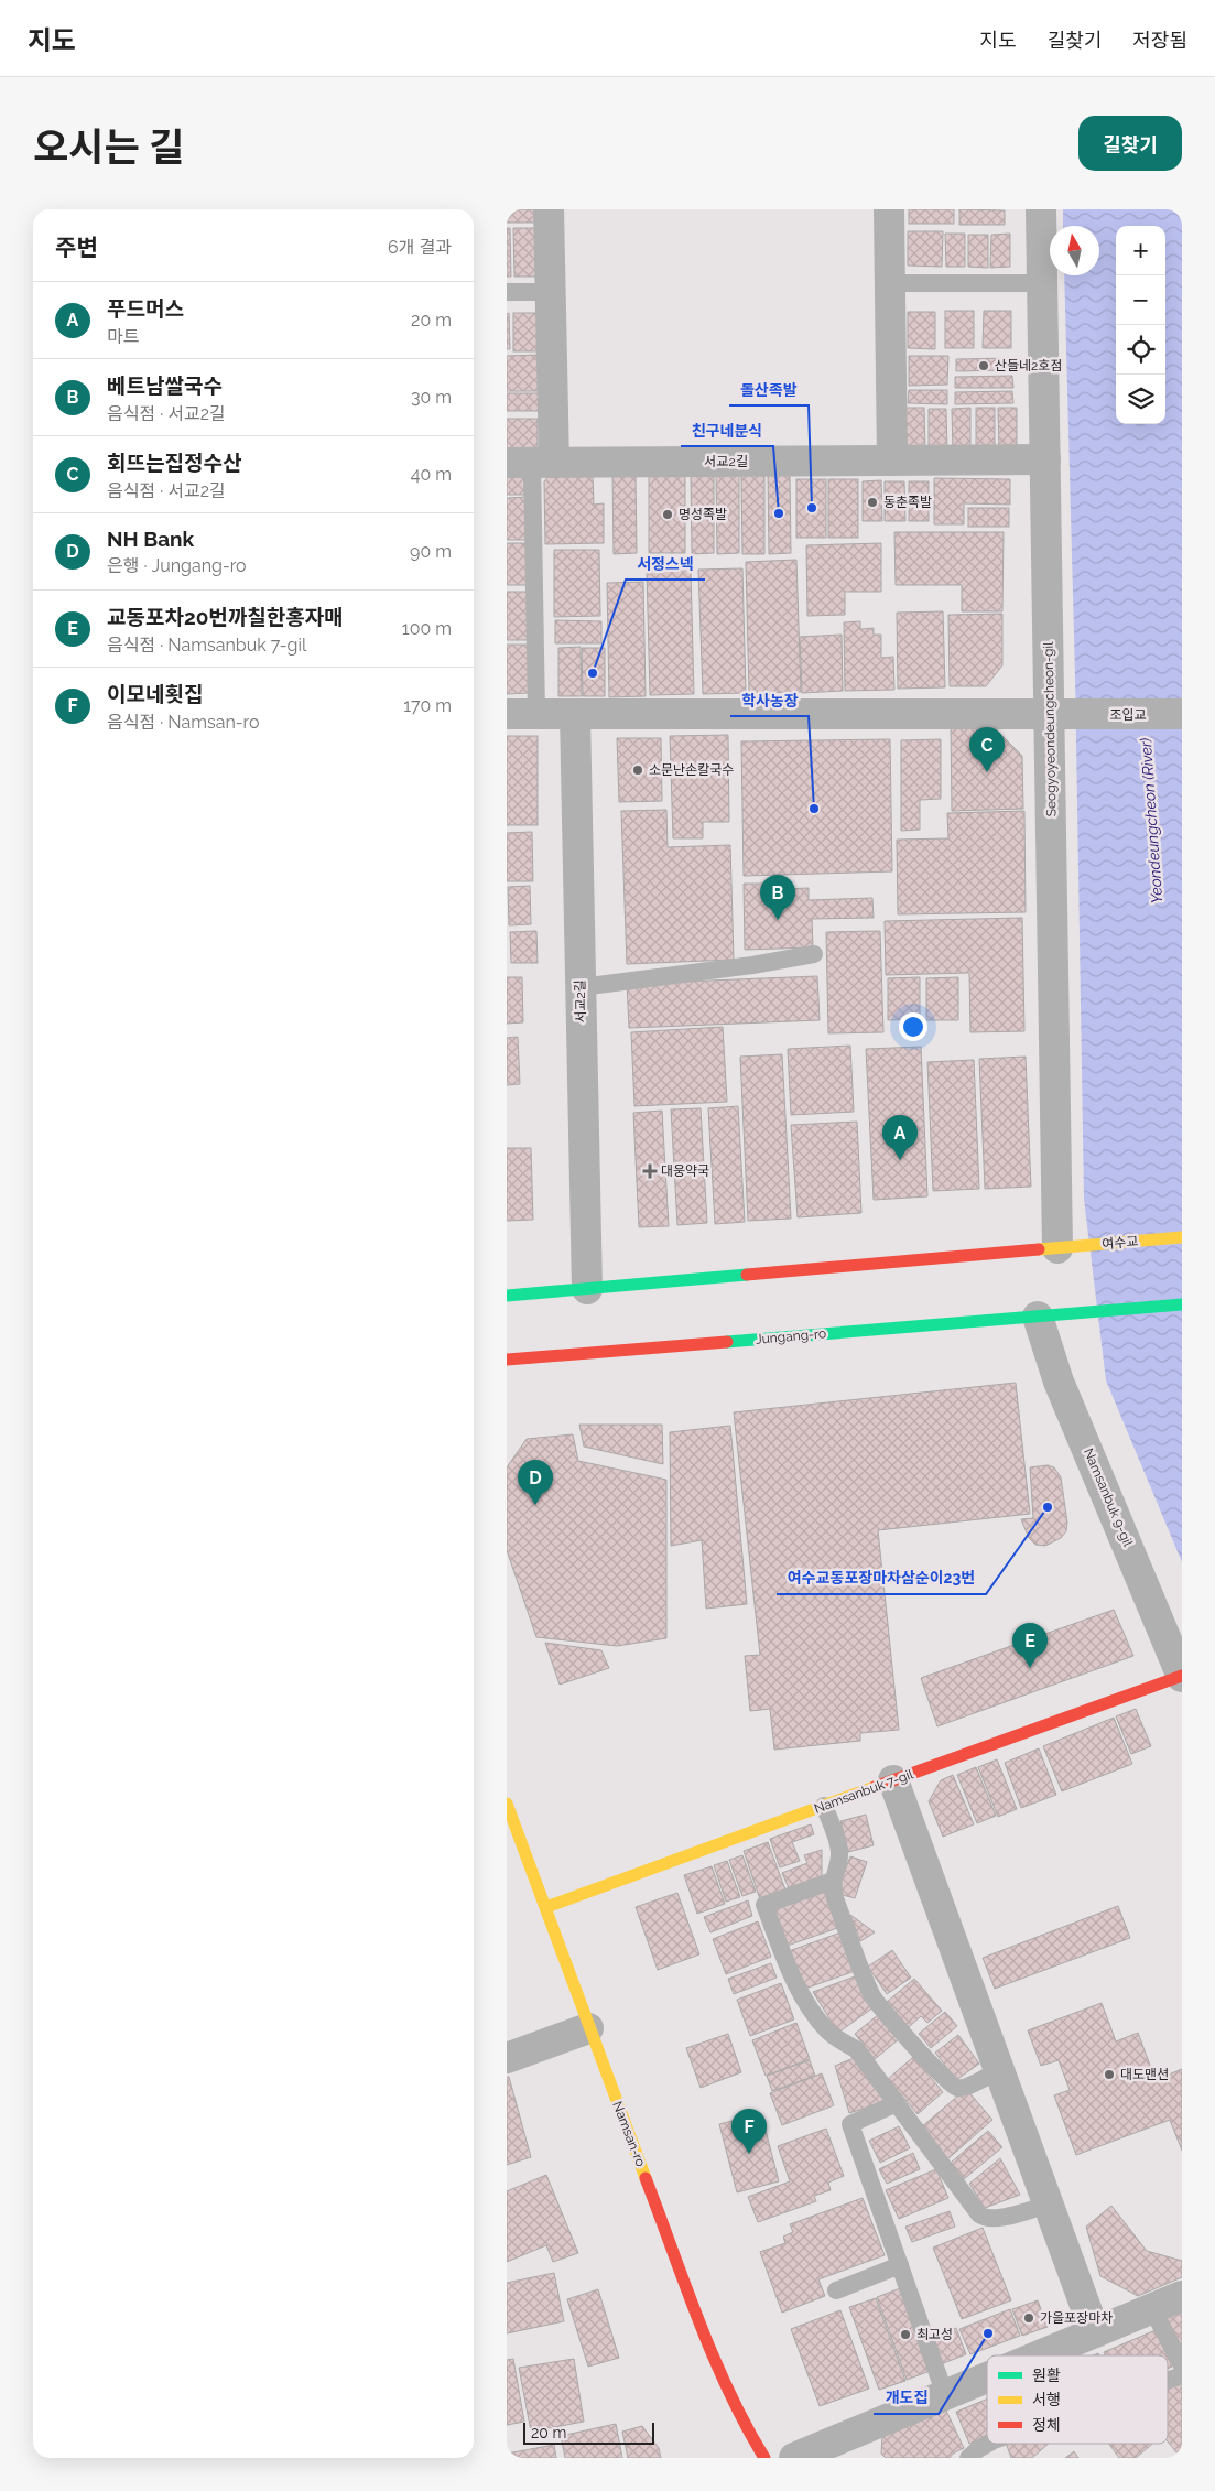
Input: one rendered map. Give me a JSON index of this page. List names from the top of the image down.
{
  "streets": {
    "street": [
      "서교2길",
      "조입교",
      "Seogyoyeondeungcheon-gil",
      "여수교",
      "Jungang-ro",
      "Namsanbuk 9-gil",
      "Namsanbuk 7-gil",
      "Namsan-ro"
    ]
  },
  "crossings": [
    ["서교2길", "Seogyoyeondeungcheon-gil"],
    ["서교2길", "여수교"],
    ["조입교", "Seogyoyeondeungcheon-gil"],
    ["Seogyoyeondeungcheon-gil", "여수교"],
    ["Jungang-ro", "Namsanbuk 9-gil"],
    ["Namsanbuk 9-gil", "Namsanbuk 7-gil"],
    ["Namsanbuk 7-gil", "Namsan-ro"]
  ],
  "water": ["Yeondeungcheon (River)"],
  "places": {
    "other": [
      "산들네2호점",
      "동춘족발",
      "돌산족발",
      "친구네분식",
      "명성족발",
      "서정스넥",
      "소문난손칼국수",
      "학사농장",
      "여수교동포장마차삼순이23번",
      "대도맨션",
      "가을포장마차",
      "개도집",
      "최고성"
    ],
    "health": ["대웅약국"]
  },
  "legend": ["원활", "서행", "정체"],
  "scale_bar": "20 m",
  "north": "top",
  "page": {
    "header": "지도",
    "nav": ["지도", "길찾기", "저장됨"],
    "title": "오시는 길",
    "buttons": "길찾기",
    "heading": ["주변", "6개 결과"],
    "map_buttons": ["+", "−"],
    "list": [
      {
        "mark": "A",
        "name": "푸드머스",
        "note": "마트",
        "value": "20 m"
      },
      {
        "mark": "B",
        "name": "베트남쌀국수",
        "note": "음식점 · 서교2길",
        "value": "30 m"
      },
      {
        "mark": "C",
        "name": "회뜨는집정수산",
        "note": "음식점 · 서교2길",
        "value": "40 m"
      },
      {
        "mark": "D",
        "name": "NH Bank",
        "note": "은행 · Jungang-ro",
        "value": "90 m"
      },
      {
        "mark": "E",
        "name": "교동포차20번까칠한홍자매",
        "note": "음식점 · Namsanbuk 7-gil",
        "value": "100 m"
      },
      {
        "mark": "F",
        "name": "이모네횟집",
        "note": "음식점 · Namsan-ro",
        "value": "170 m"
      }
    ],
    "pins": [
      "C",
      "B",
      "A",
      "D",
      "E",
      "F"
    ],
    "scale": "20 m"
  }
}
